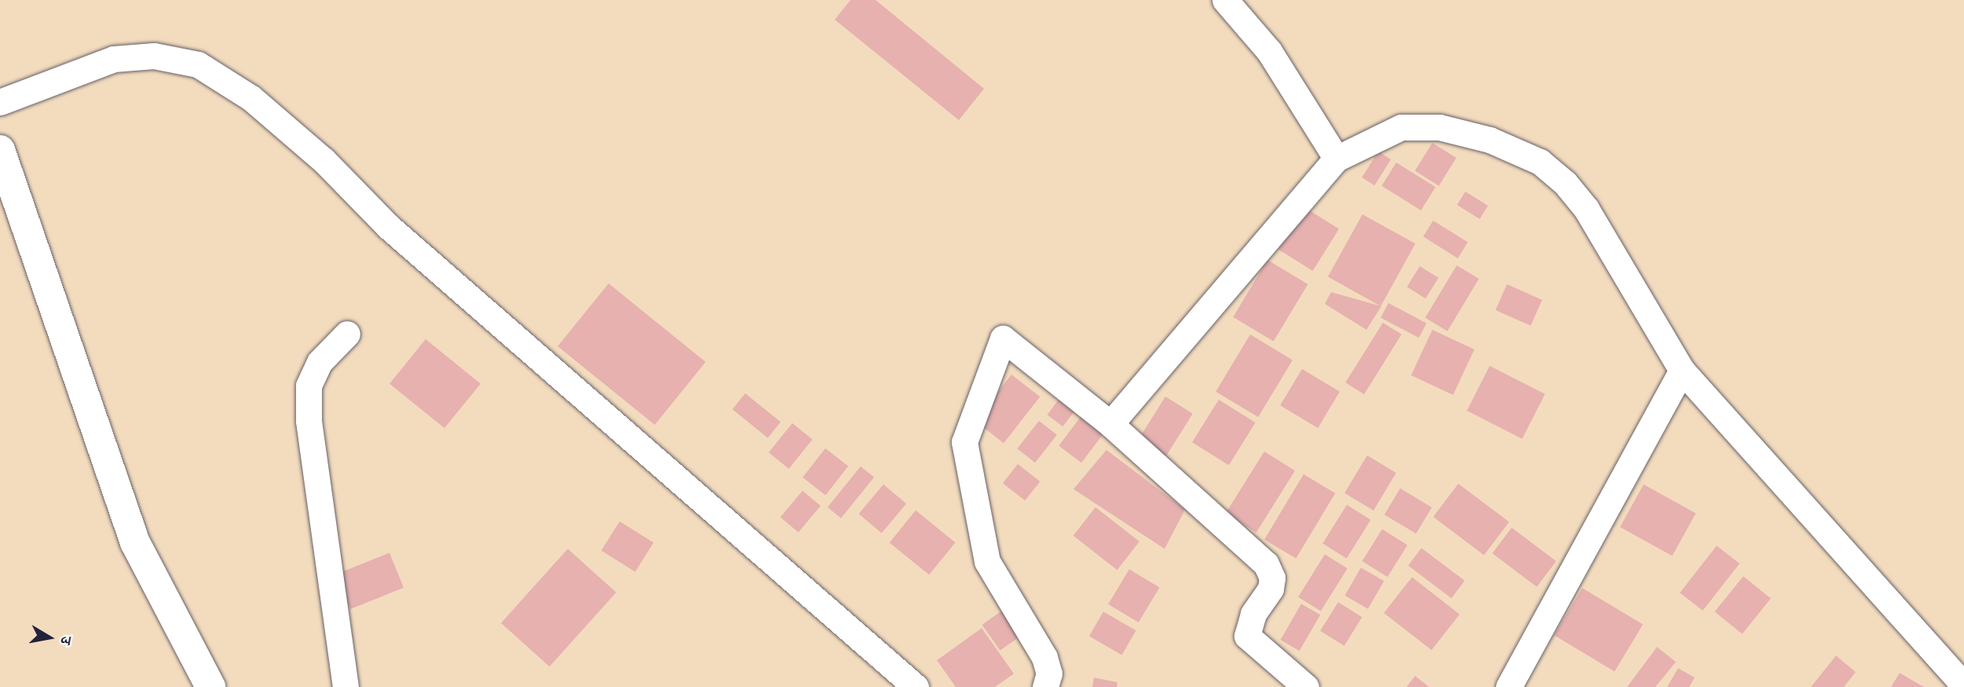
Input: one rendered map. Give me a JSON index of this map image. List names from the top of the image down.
{
  "north": "right"
}
